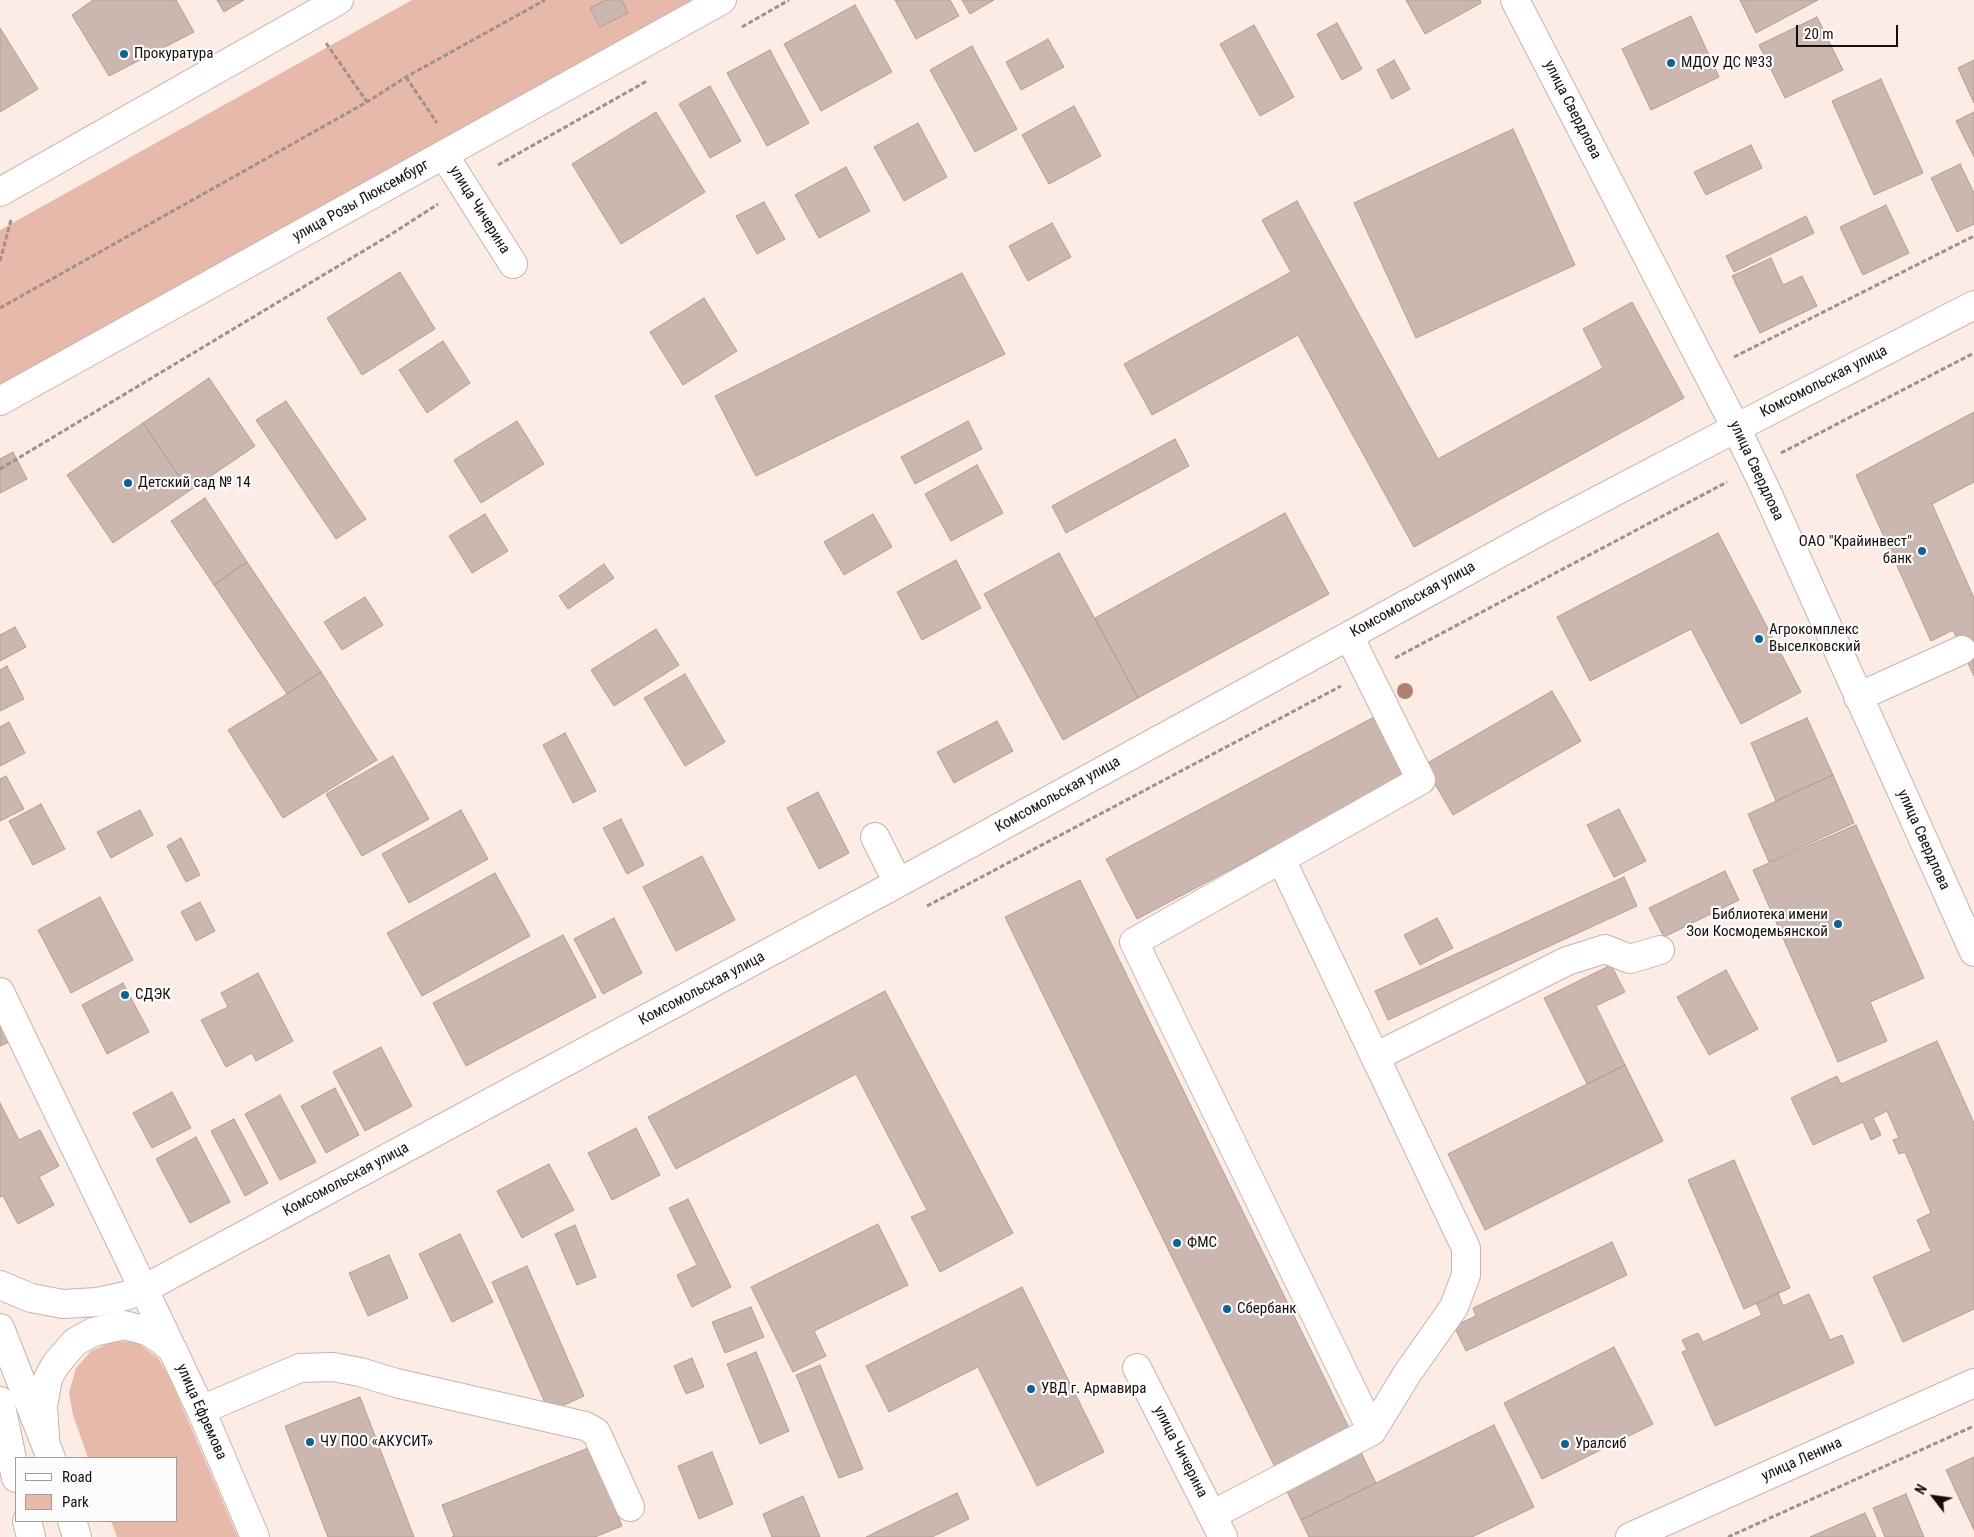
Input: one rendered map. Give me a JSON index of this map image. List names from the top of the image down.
{
  "streets": {
    "street": [
      "улица Свердлова",
      "улица Розы Люксембург",
      "улица Чичерина",
      "Комсомольская улица",
      "улица Ефремова",
      "улица Ленина"
    ]
  },
  "crossings": [
    ["улица Свердлова", "Комсомольская улица"],
    ["улица Розы Люксембург", "улица Чичерина"],
    ["Комсомольская улица", "улица Ефремова"]
  ],
  "places": [
    "Прокуратура",
    "МДОУ ДС №33",
    "Детский сад № 14",
    "ОАО \"Крайинвест\" банк",
    "Агрокомплекс Выселковский",
    "Библиотека имени Зои Космодемьянской",
    "СДЭК",
    "ФМС",
    "Сбербанк",
    "УВД г. Армавира",
    "ЧУ ПОО «АКУСИТ»",
    "Уралсиб"
  ],
  "legend": ["Road", "Park"],
  "scale_bar": "20 m",
  "north": "top left"
}
